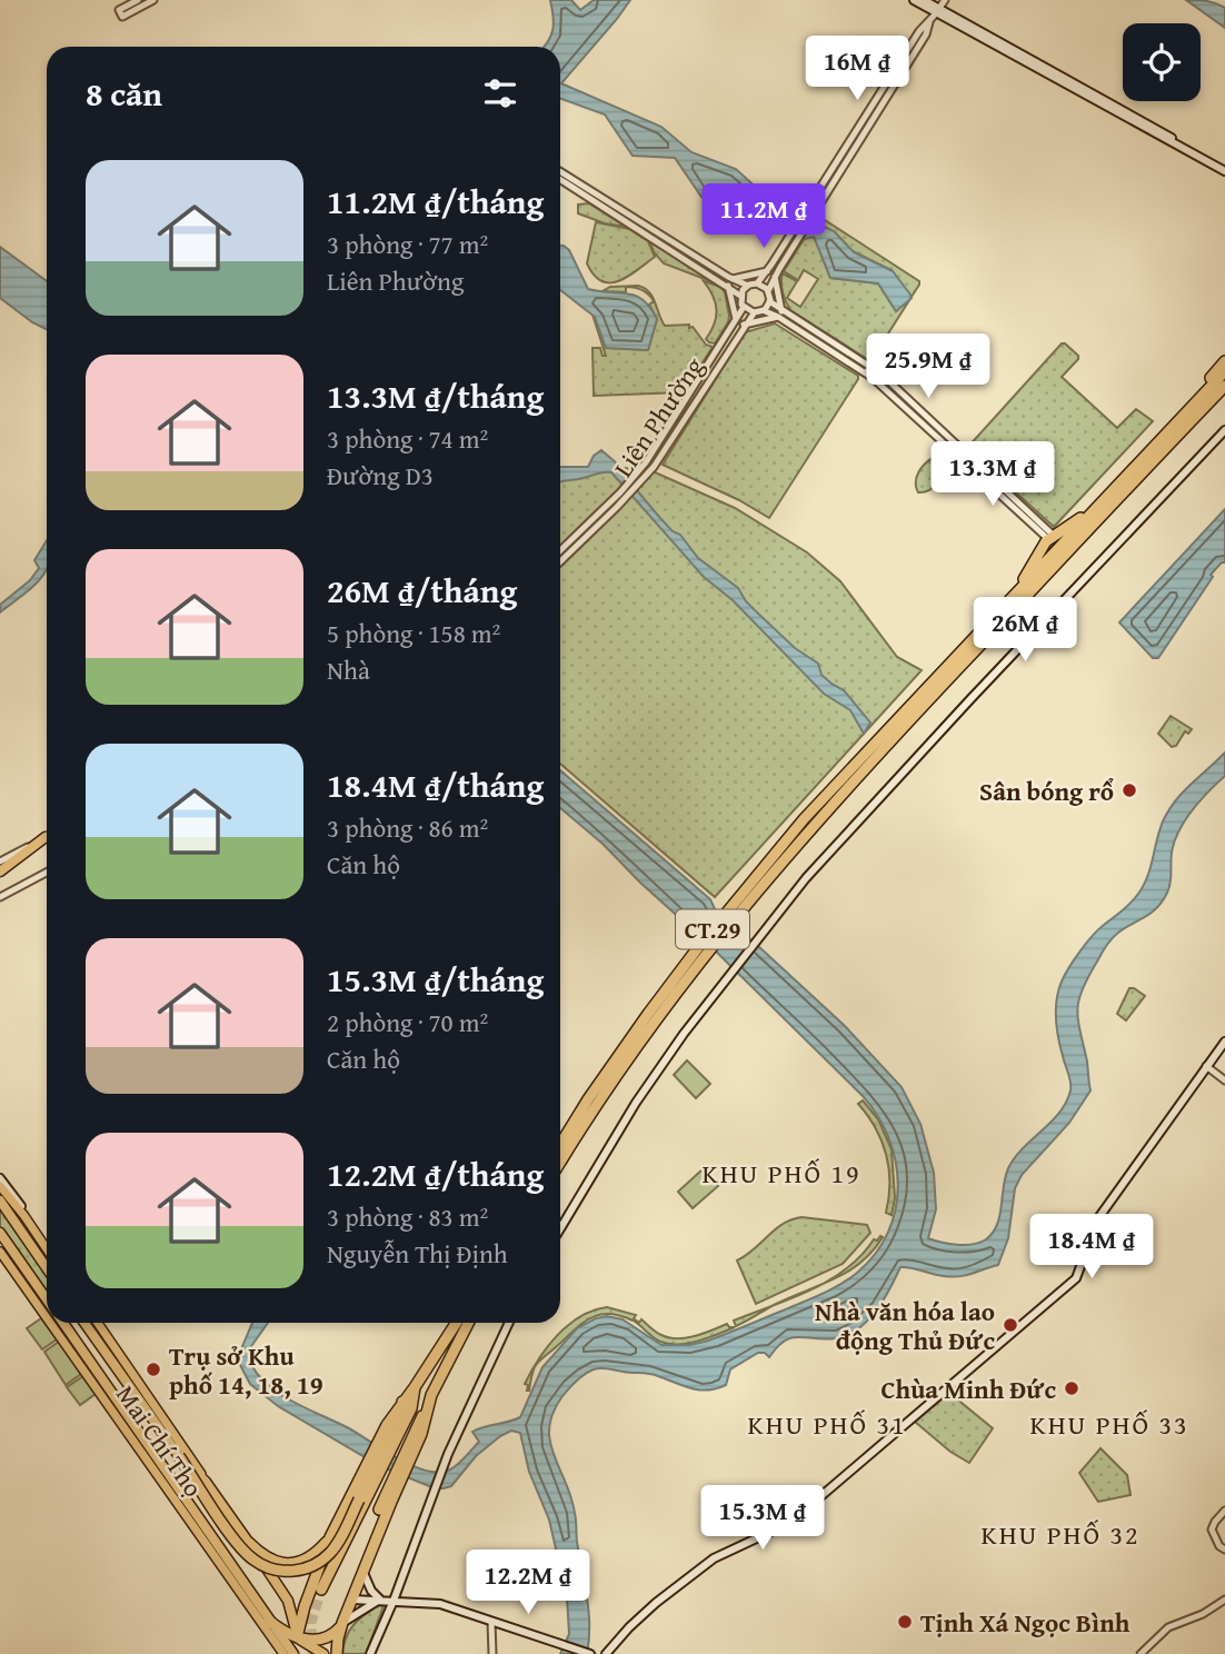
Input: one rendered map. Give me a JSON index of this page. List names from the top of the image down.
{
  "streets": {
    "highway": ["CT.29", "Mai Chí Thọ"],
    "street": ["Liên Phường"]
  },
  "districts": [
    "KHU PHỐ 19",
    "KHU PHỐ 31",
    "KHU PHỐ 33",
    "KHU PHỐ 32"
  ],
  "places": [
    "Sân bóng rổ",
    "Nhà văn hóa lao động Thủ Đức",
    "Trụ sở Khu phố 14, 18, 19",
    "Chùa Minh Đức",
    "Tịnh Xá Ngọc Bình"
  ],
  "page": {
    "price": [
      "16M ₫",
      "11.2M ₫",
      "25.9M ₫",
      "13.3M ₫",
      "26M ₫",
      "18.4M ₫",
      "15.3M ₫",
      "12.2M ₫"
    ],
    "heading": "8 căn",
    "list": [
      {
        "name": "11.2M ₫/tháng",
        "note": "3 phòng · 77 m² · Liên Phường"
      },
      {
        "name": "13.3M ₫/tháng",
        "note": "3 phòng · 74 m² · Đường D3"
      },
      {
        "name": "26M ₫/tháng",
        "note": "5 phòng · 158 m² · Nhà"
      },
      {
        "name": "18.4M ₫/tháng",
        "note": "3 phòng · 86 m² · Căn hộ"
      },
      {
        "name": "15.3M ₫/tháng",
        "note": "2 phòng · 70 m² · Căn hộ"
      },
      {
        "name": "12.2M ₫/tháng",
        "note": "3 phòng · 83 m² · Nguyễn Thị Định"
      }
    ]
  }
}
